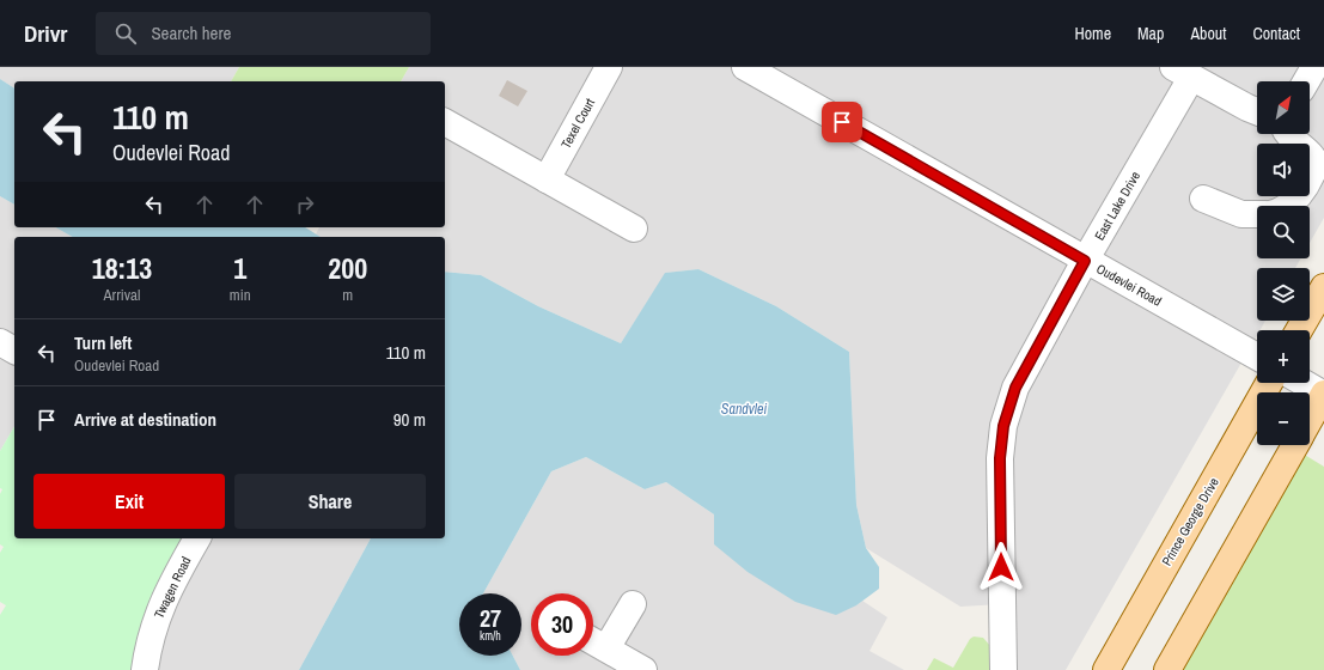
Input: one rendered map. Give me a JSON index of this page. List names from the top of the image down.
{
  "streets": {
    "main road": ["Prince George Drive"],
    "street": [
      "Texel Court",
      "East Lake Drive",
      "Oudevlei Road",
      "Twagen Road"
    ]
  },
  "crossings": [
    ["East Lake Drive", "Oudevlei Road"]
  ],
  "water": ["Sandvlei"],
  "north": "top right",
  "page": {
    "header": "Drivr",
    "search": "Search here",
    "nav": [
      "Home",
      "Map",
      "About",
      "Contact"
    ],
    "map_buttons": ["+", "−"],
    "turn": ["110 m", "Oudevlei Road"],
    "eta": [
      "18:13",
      "Arrival",
      "1",
      "min",
      "200",
      "m"
    ],
    "list": [
      {
        "name": "Turn left",
        "note": "Oudevlei Road",
        "value": "110 m"
      },
      {
        "name": "Arrive at destination",
        "value": "90 m"
      }
    ],
    "buttons": ["Exit", "Share"],
    "speed": "27 km/h",
    "limit": "30"
  }
}
